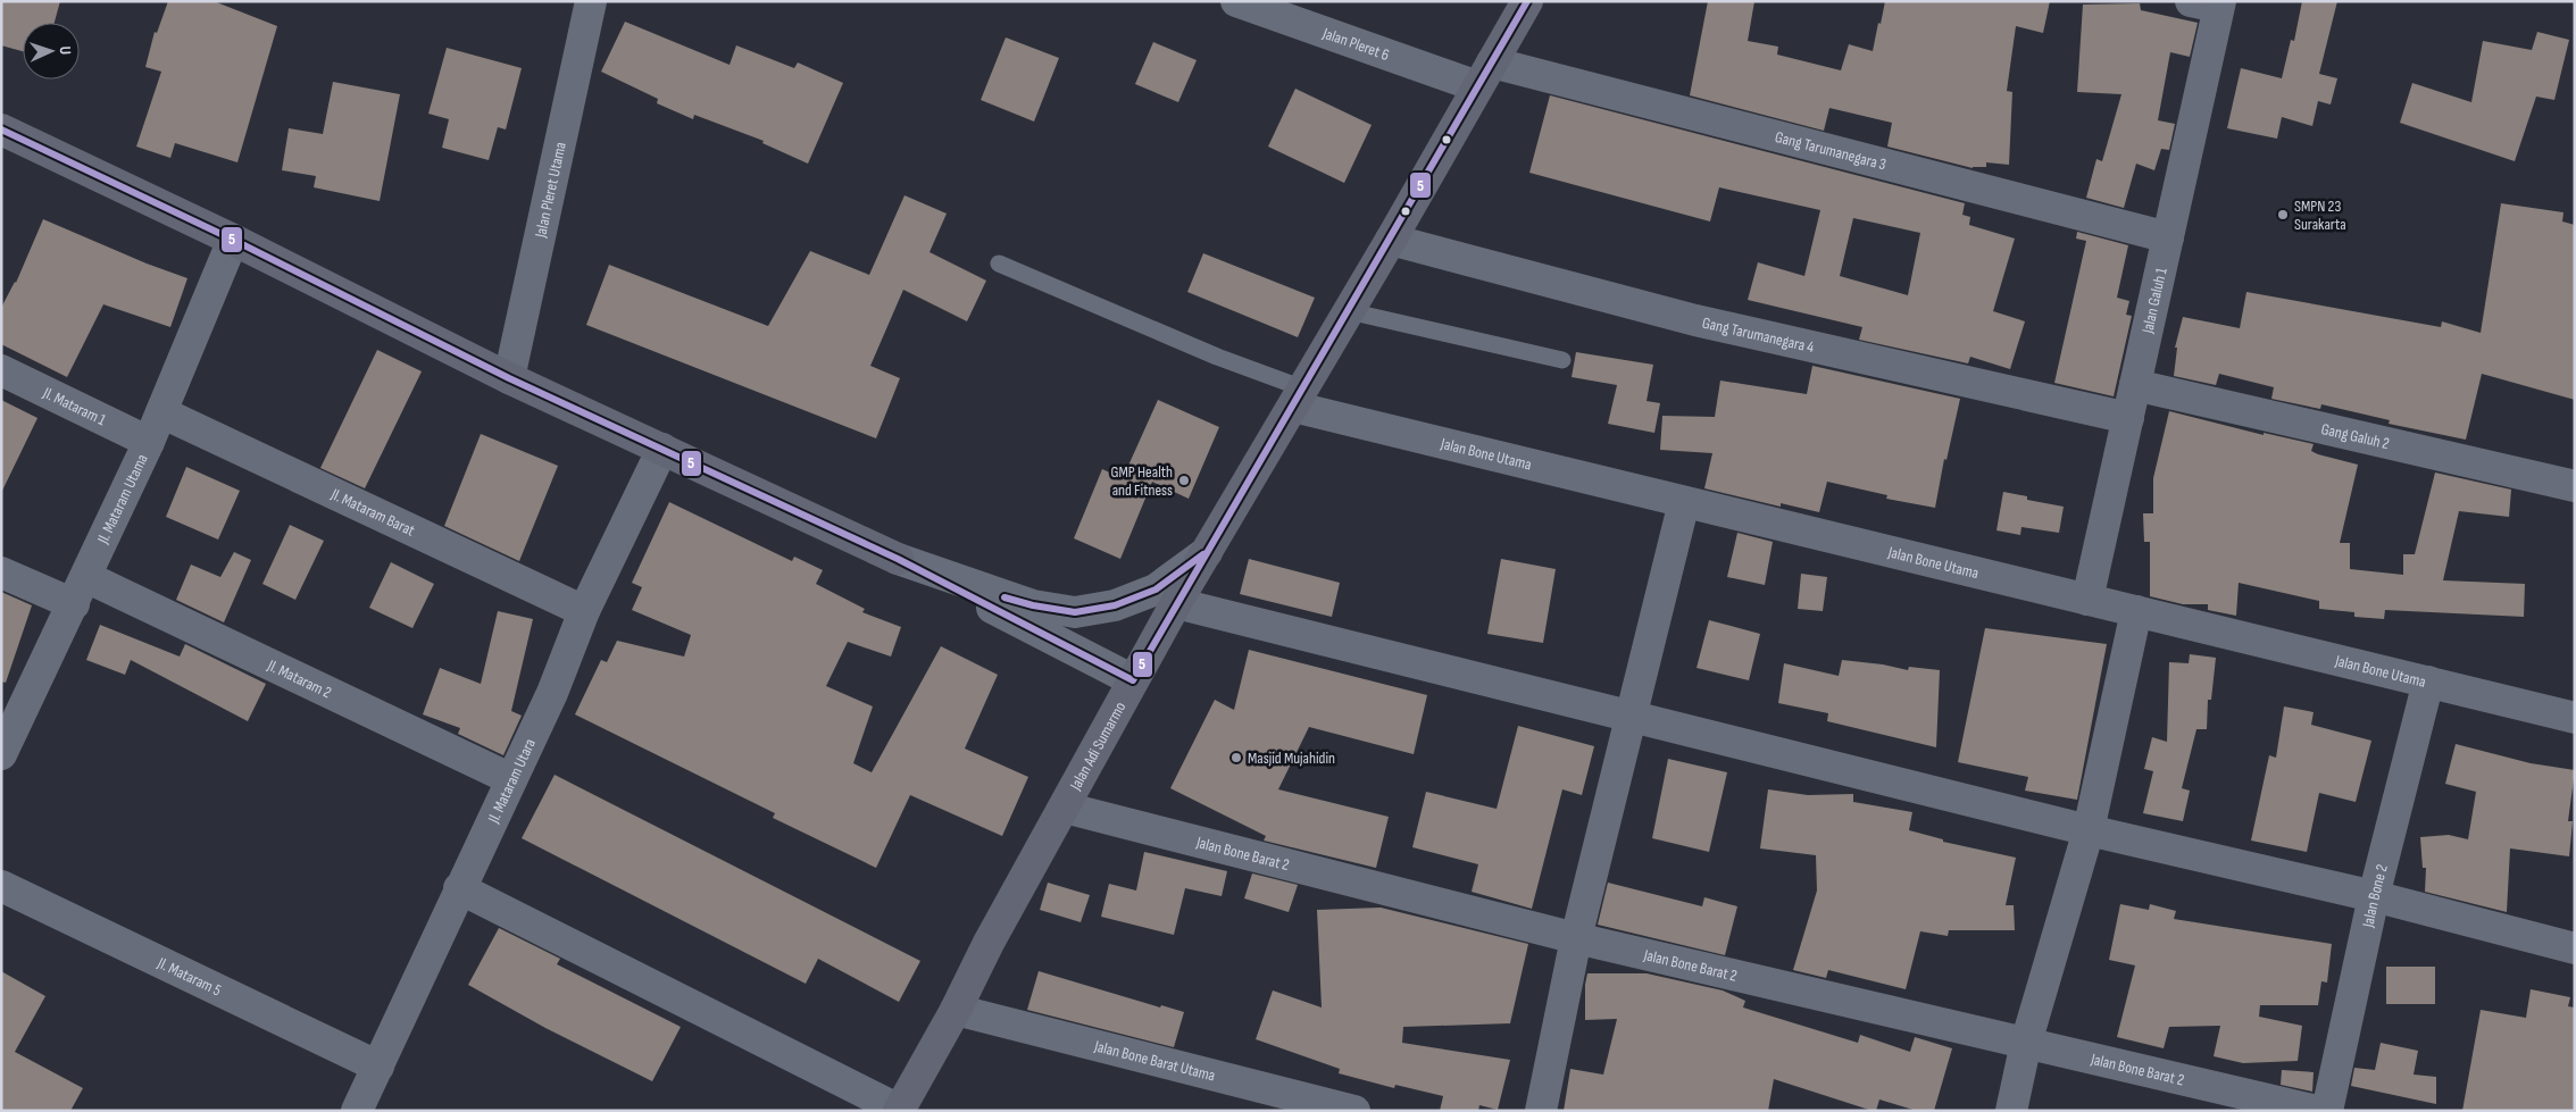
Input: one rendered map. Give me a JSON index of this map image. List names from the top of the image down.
{
  "streets": {
    "main road": ["Jalan Adi Sumarmo"],
    "street": [
      "Jalan Pleret 6",
      "Gang Tarumanegara 3",
      "Jalan Pleret Utama",
      "Jalan Galuh 1",
      "Gang Tarumanegara 4",
      "Jl. Mataram 1",
      "Gang Galuh 2",
      "Jalan Bone Utama",
      "Jl. Mataram Utama",
      "Jl. Mataram Barat",
      "Jl. Mataram 2",
      "Jl. Mataram Utara",
      "Jalan Bone Barat 2",
      "Jalan Bone 2",
      "Jl. Mataram 5",
      "Jalan Bone Barat Utama"
    ]
  },
  "crossings": [
    ["Jalan Pleret 6", "Gang Tarumanegara 3"],
    ["Jalan Pleret 6", "Jalan Adi Sumarmo"],
    ["Gang Tarumanegara 3", "Jalan Galuh 1"],
    ["Gang Tarumanegara 3", "Jalan Adi Sumarmo"],
    ["Jalan Galuh 1", "Gang Tarumanegara 4"],
    ["Jalan Galuh 1", "Gang Galuh 2"],
    ["Jalan Galuh 1", "Jalan Bone Utama"],
    ["Gang Tarumanegara 4", "Jalan Adi Sumarmo"],
    ["Jl. Mataram 1", "Jl. Mataram Utama"],
    ["Jalan Bone Utama", "Jalan Adi Sumarmo"],
    ["Jalan Bone Utama", "Jalan Bone 2"],
    ["Jl. Mataram Utama", "Jl. Mataram Barat"],
    ["Jl. Mataram Utama", "Jl. Mataram 2"],
    ["Jl. Mataram Barat", "Jl. Mataram Utara"],
    ["Jl. Mataram 2", "Jl. Mataram Utara"],
    ["Jalan Adi Sumarmo", "Jalan Bone Barat 2"],
    ["Jalan Adi Sumarmo", "Jalan Bone Barat Utama"],
    ["Jl. Mataram Utara", "Jl. Mataram 5"]
  ],
  "places": ["SMPN 23 Surakarta", "GMP Health and Fitness", "Masjid Mujahidin"],
  "lines": ["transit line 5"],
  "north": "right"
}
